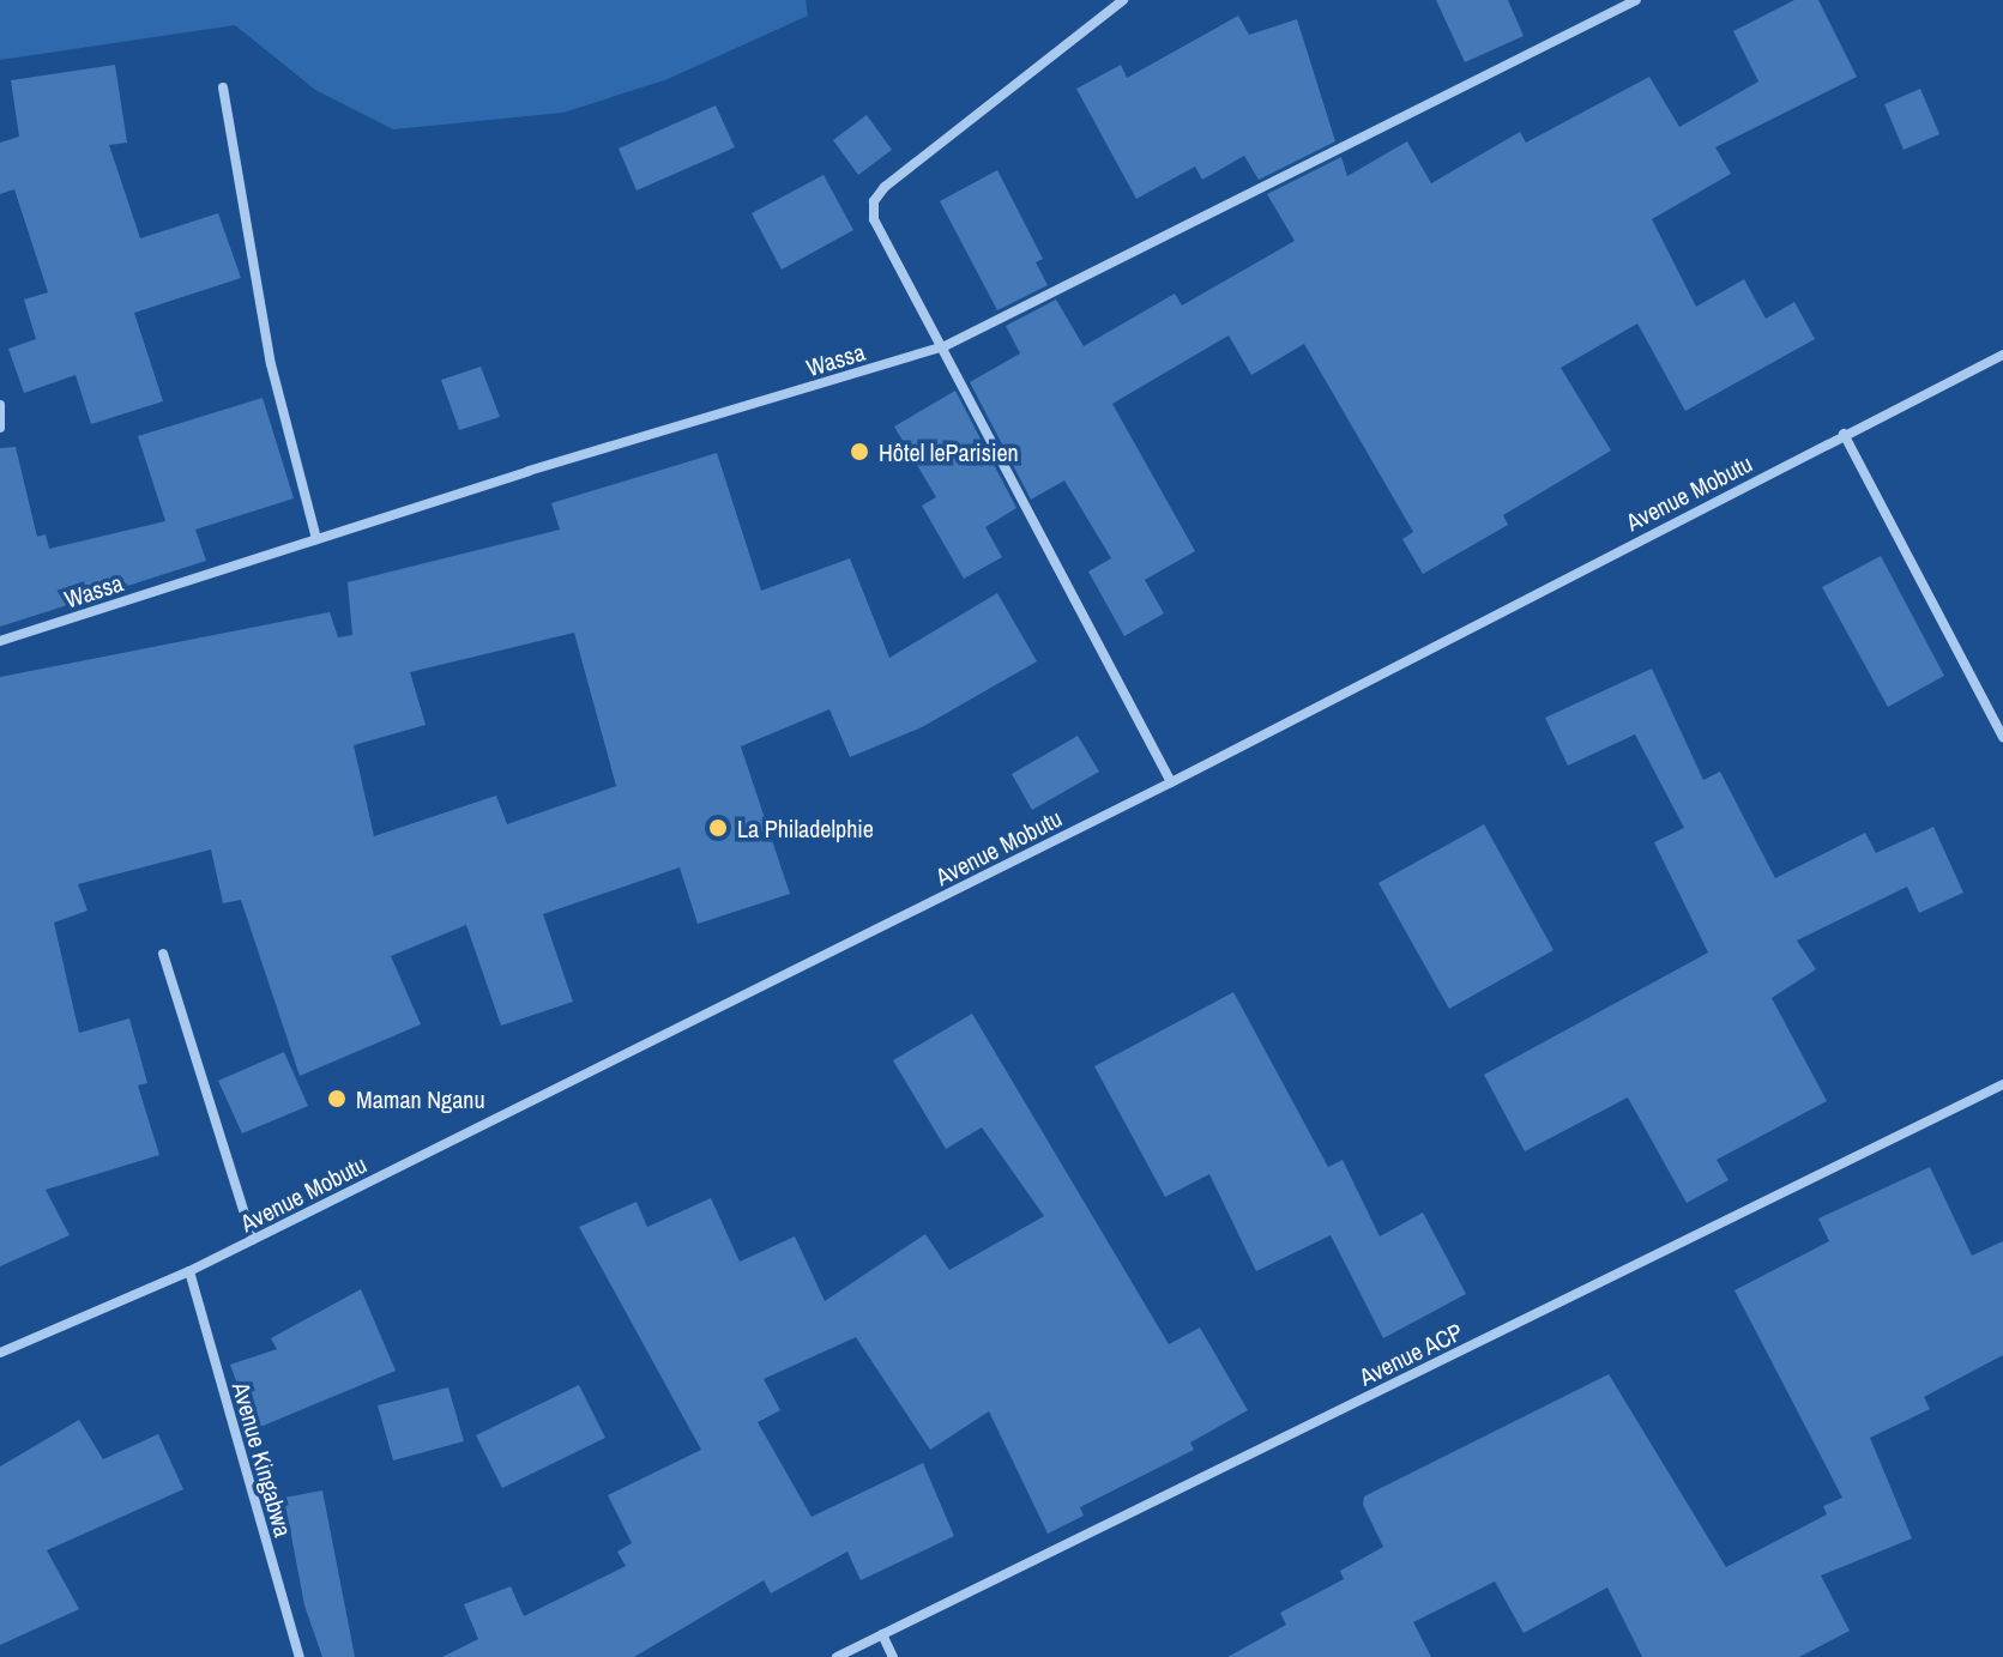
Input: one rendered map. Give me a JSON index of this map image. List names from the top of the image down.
{
  "streets": {
    "street": [
      "Wassa",
      "Avenue Mobutu",
      "Avenue ACP",
      "Avenue Kingabwa"
    ]
  },
  "crossings": [
    ["Avenue Mobutu", "Avenue Kingabwa"]
  ],
  "places": ["Hôtel leParisien", "La Philadelphie", "Maman Nganu"]
}
